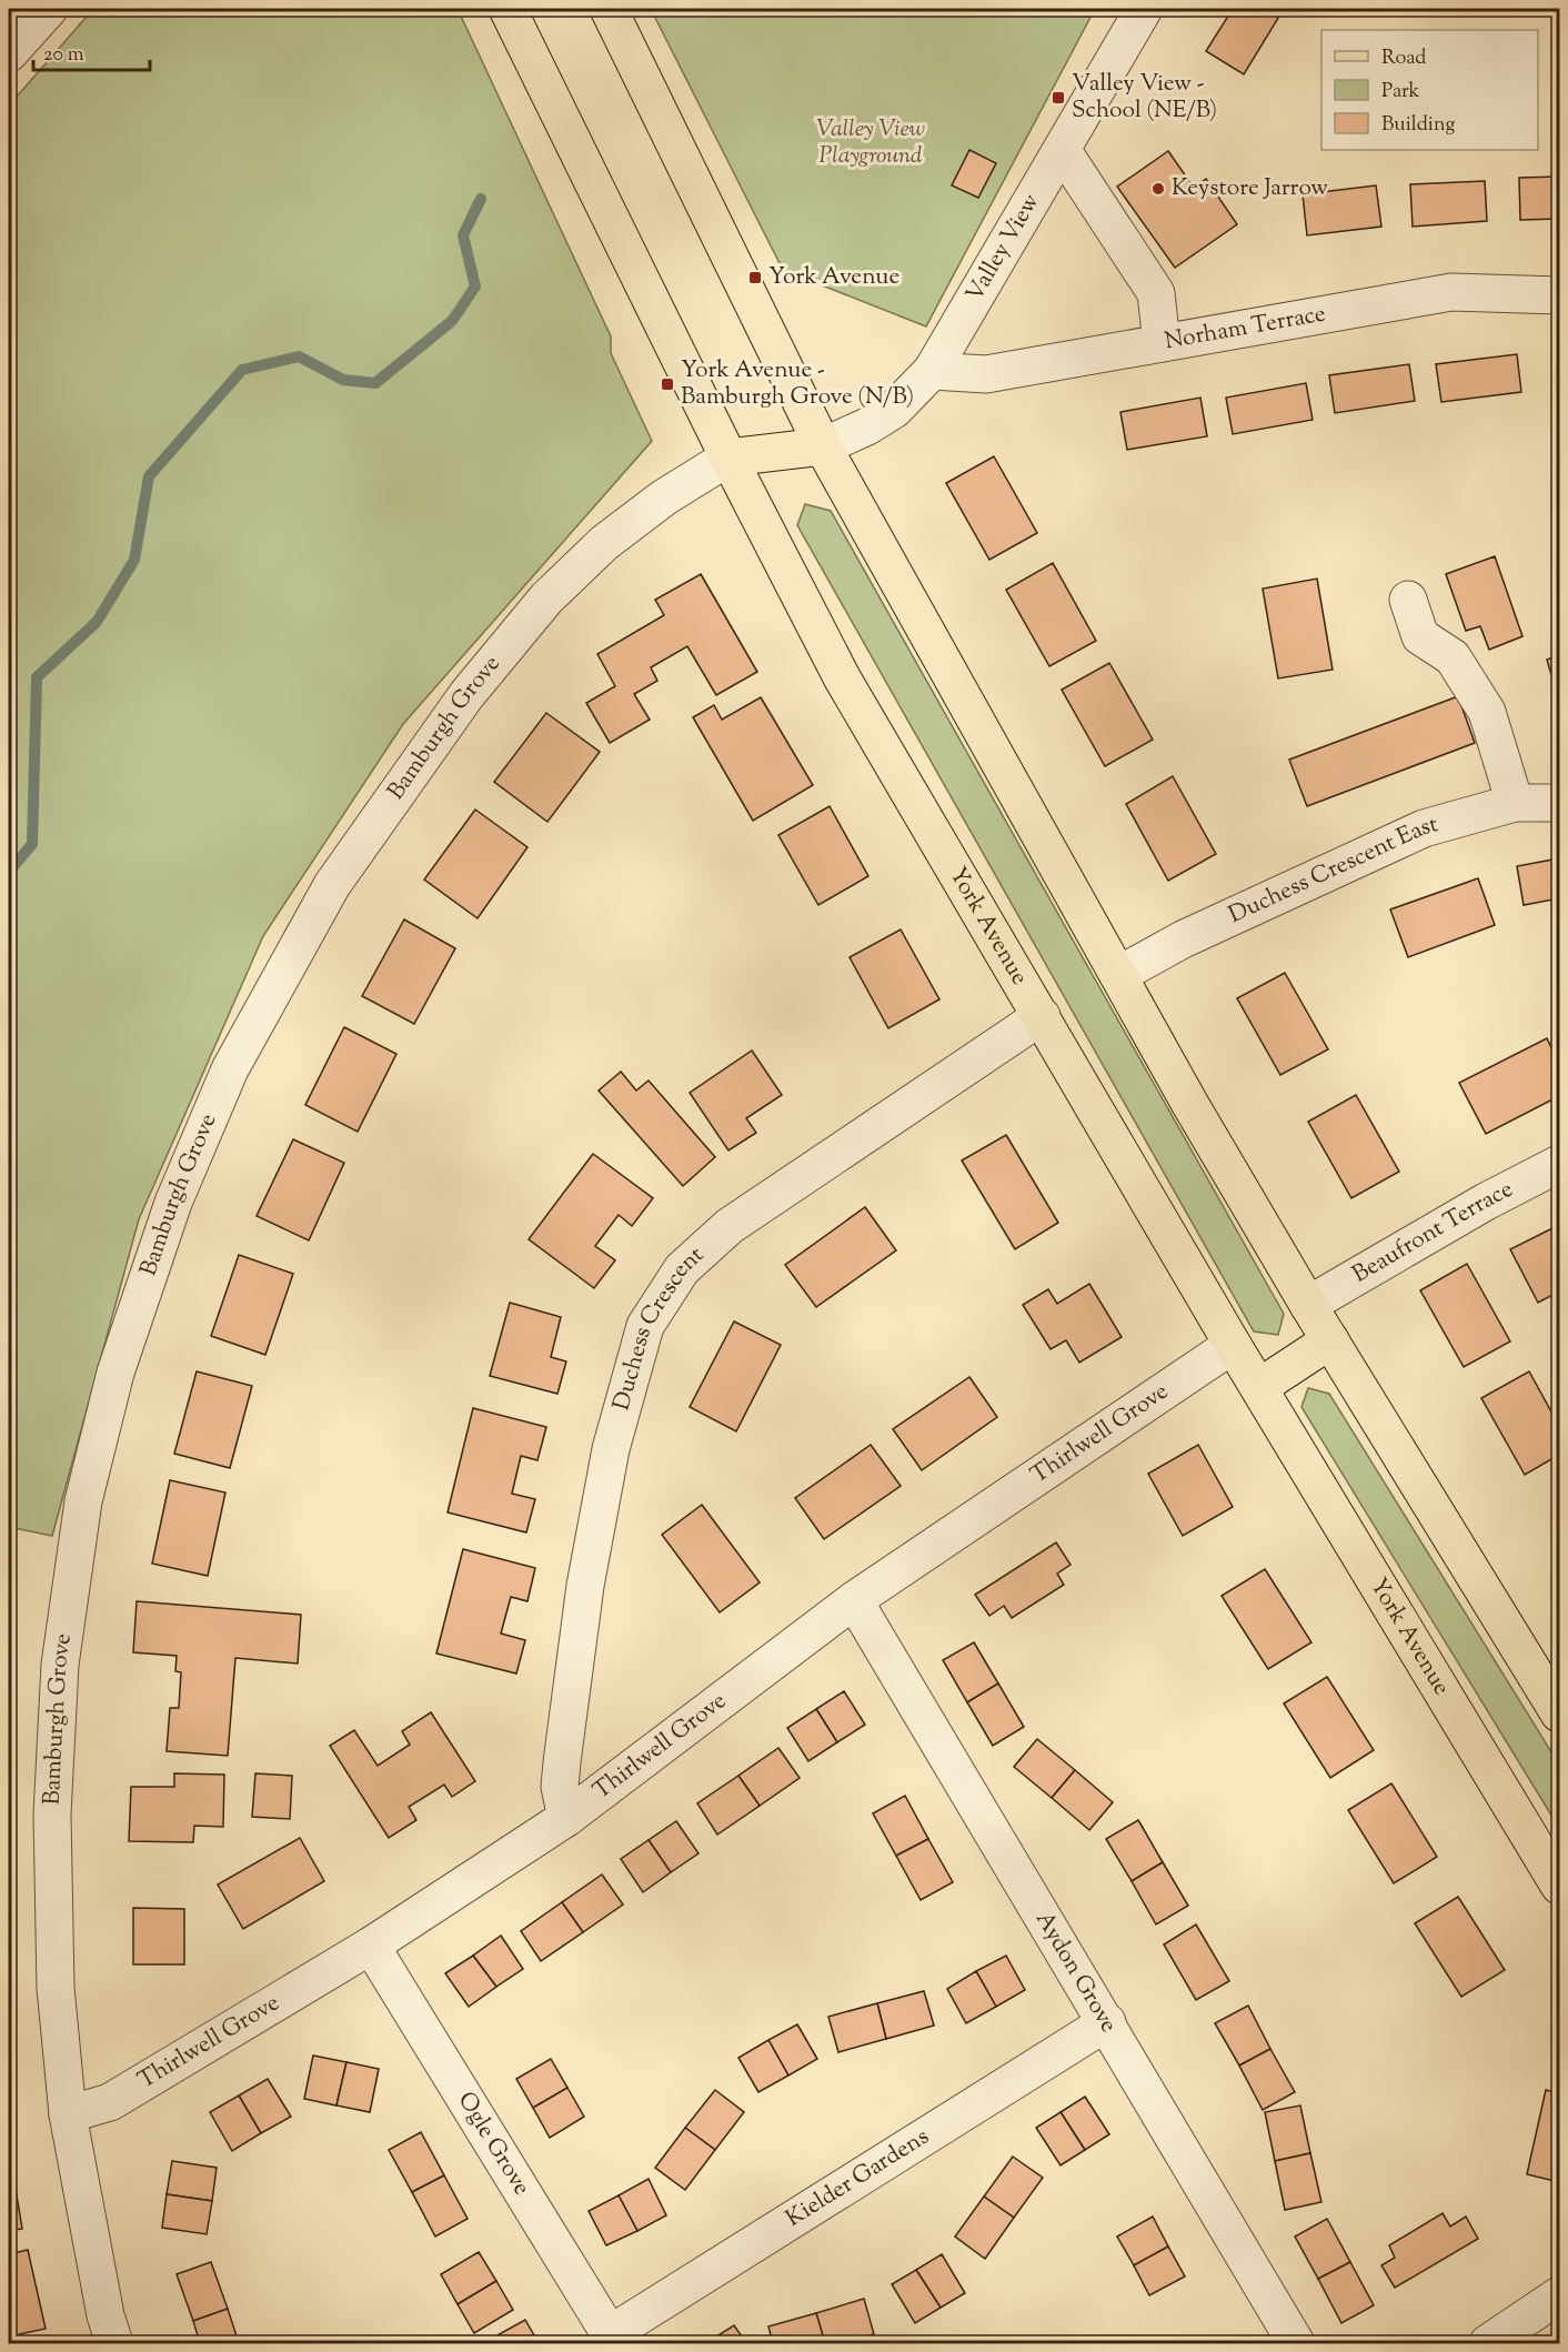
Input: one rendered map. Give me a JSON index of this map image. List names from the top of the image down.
{
  "streets": {
    "main road": ["York Avenue"],
    "street": [
      "Valley View",
      "Norham Terrace",
      "Bamburgh Grove",
      "Duchess Crescent East",
      "Beaufront Terrace",
      "Duchess Crescent",
      "Thirlwell Grove",
      "Aydon Grove",
      "Ogle Grove",
      "Kielder Gardens"
    ]
  },
  "crossings": [
    ["Valley View", "Norham Terrace"],
    ["Bamburgh Grove", "York Avenue"],
    ["Bamburgh Grove", "Thirlwell Grove"],
    ["York Avenue", "Duchess Crescent"],
    ["York Avenue", "Thirlwell Grove"],
    ["Duchess Crescent", "Thirlwell Grove"],
    ["Thirlwell Grove", "Aydon Grove"],
    ["Thirlwell Grove", "Ogle Grove"],
    ["Aydon Grove", "Kielder Gardens"],
    ["Ogle Grove", "Kielder Gardens"]
  ],
  "parks": ["Valley View Playground"],
  "places": {
    "transit": ["Valley View - School (NE/B)", "York Avenue", "York Avenue - Bamburgh Grove (N/B)"],
    "other": ["Keystore Jarrow"]
  },
  "legend": ["Road", "Park", "Building"],
  "scale_bar": "20 m"
}
